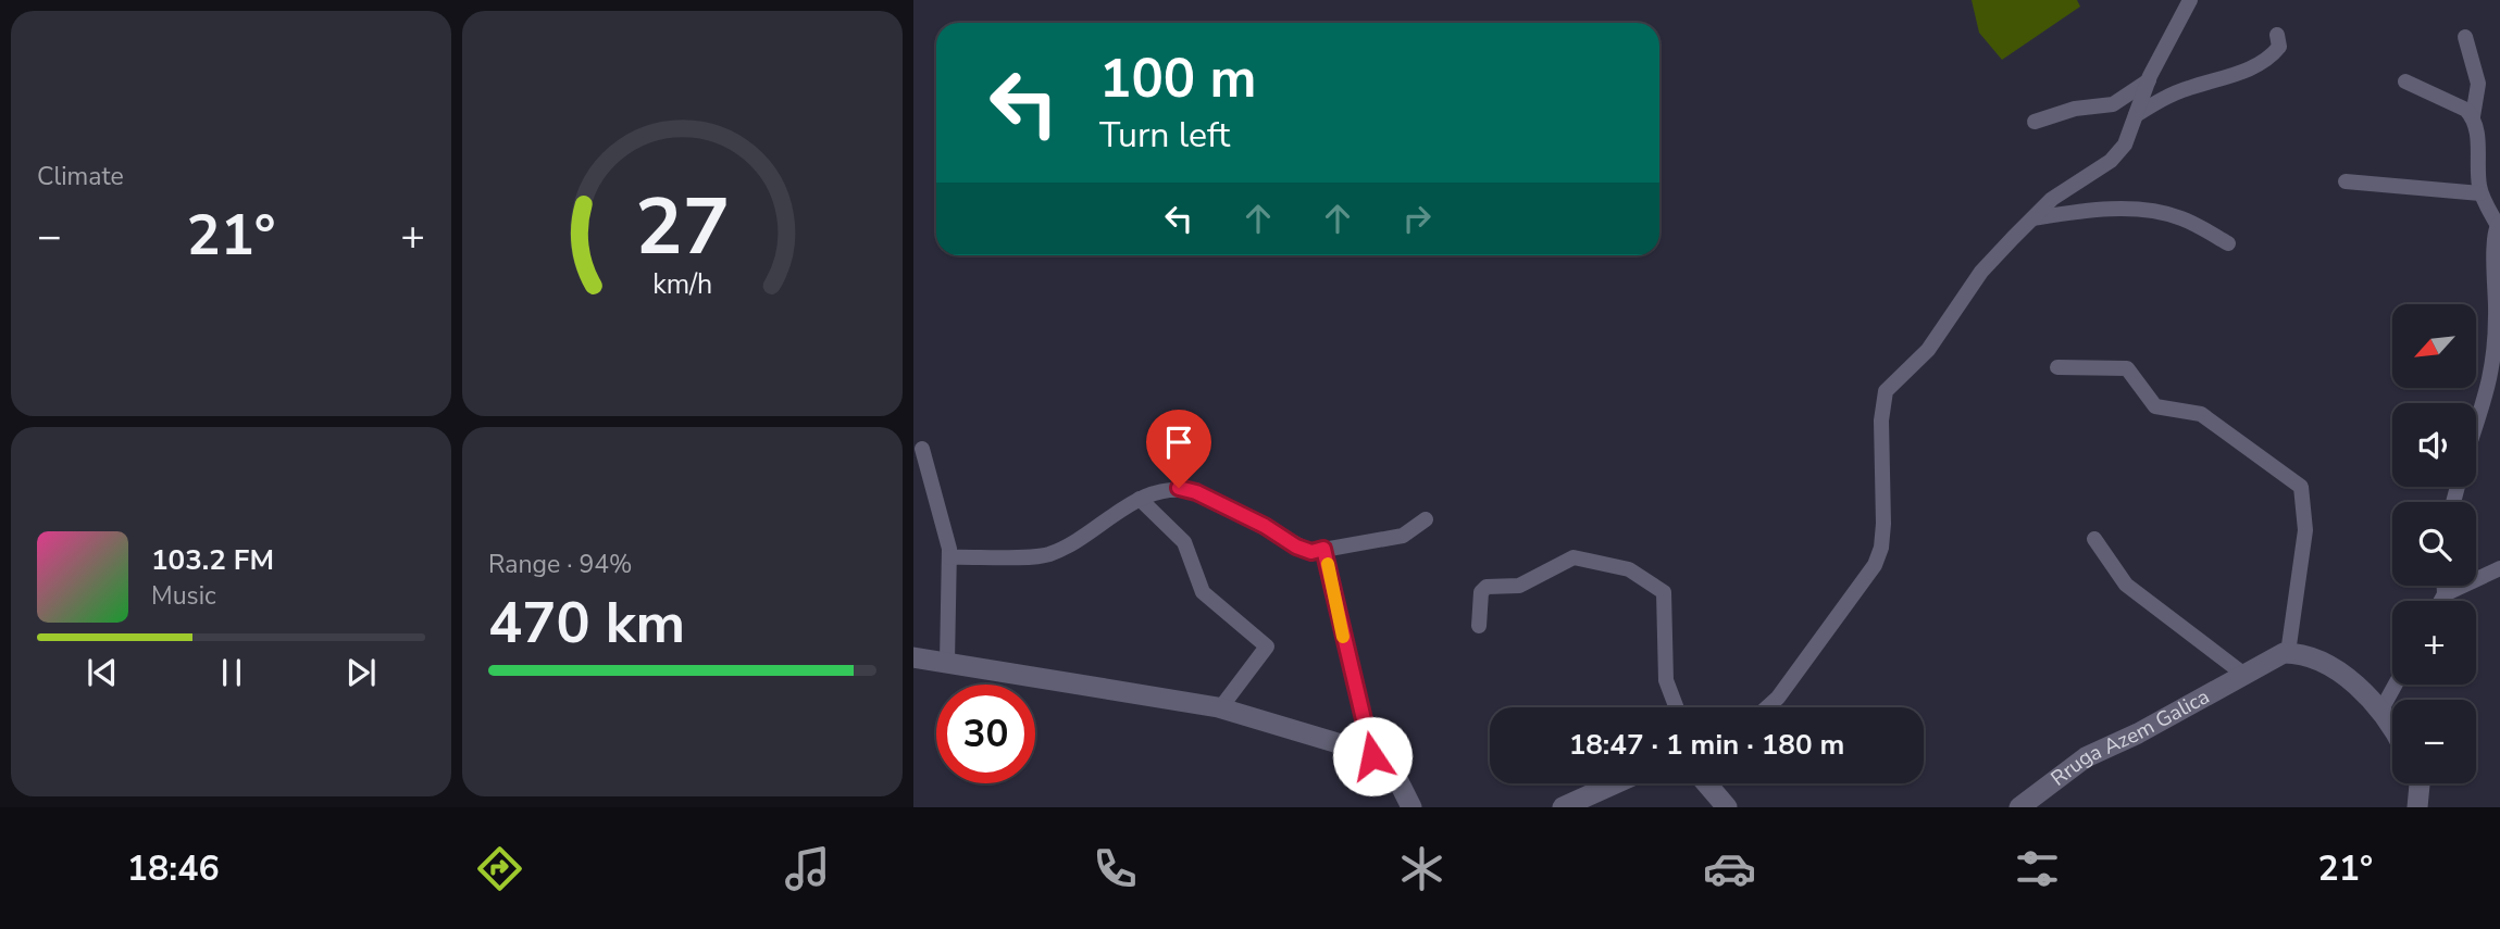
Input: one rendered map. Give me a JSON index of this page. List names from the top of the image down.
{
  "streets": {
    "street": ["Rruga Azem Galica"]
  },
  "north": "bottom left",
  "page": {
    "tile": [
      "Climate",
      ["Range · 94%", "470 km"]
    ],
    "turn": ["100 m", "Turn left"],
    "heat": ["−", "21°", "+"],
    "map_buttons": ["+", "−"],
    "song": ["103.2 FM", "Music"],
    "limit": "30",
    "trip": "18:47 · 1 min · 180 m",
    "tabs": ["18:46", "21°"],
    "gauge": ["27", "km/h"]
  }
}
